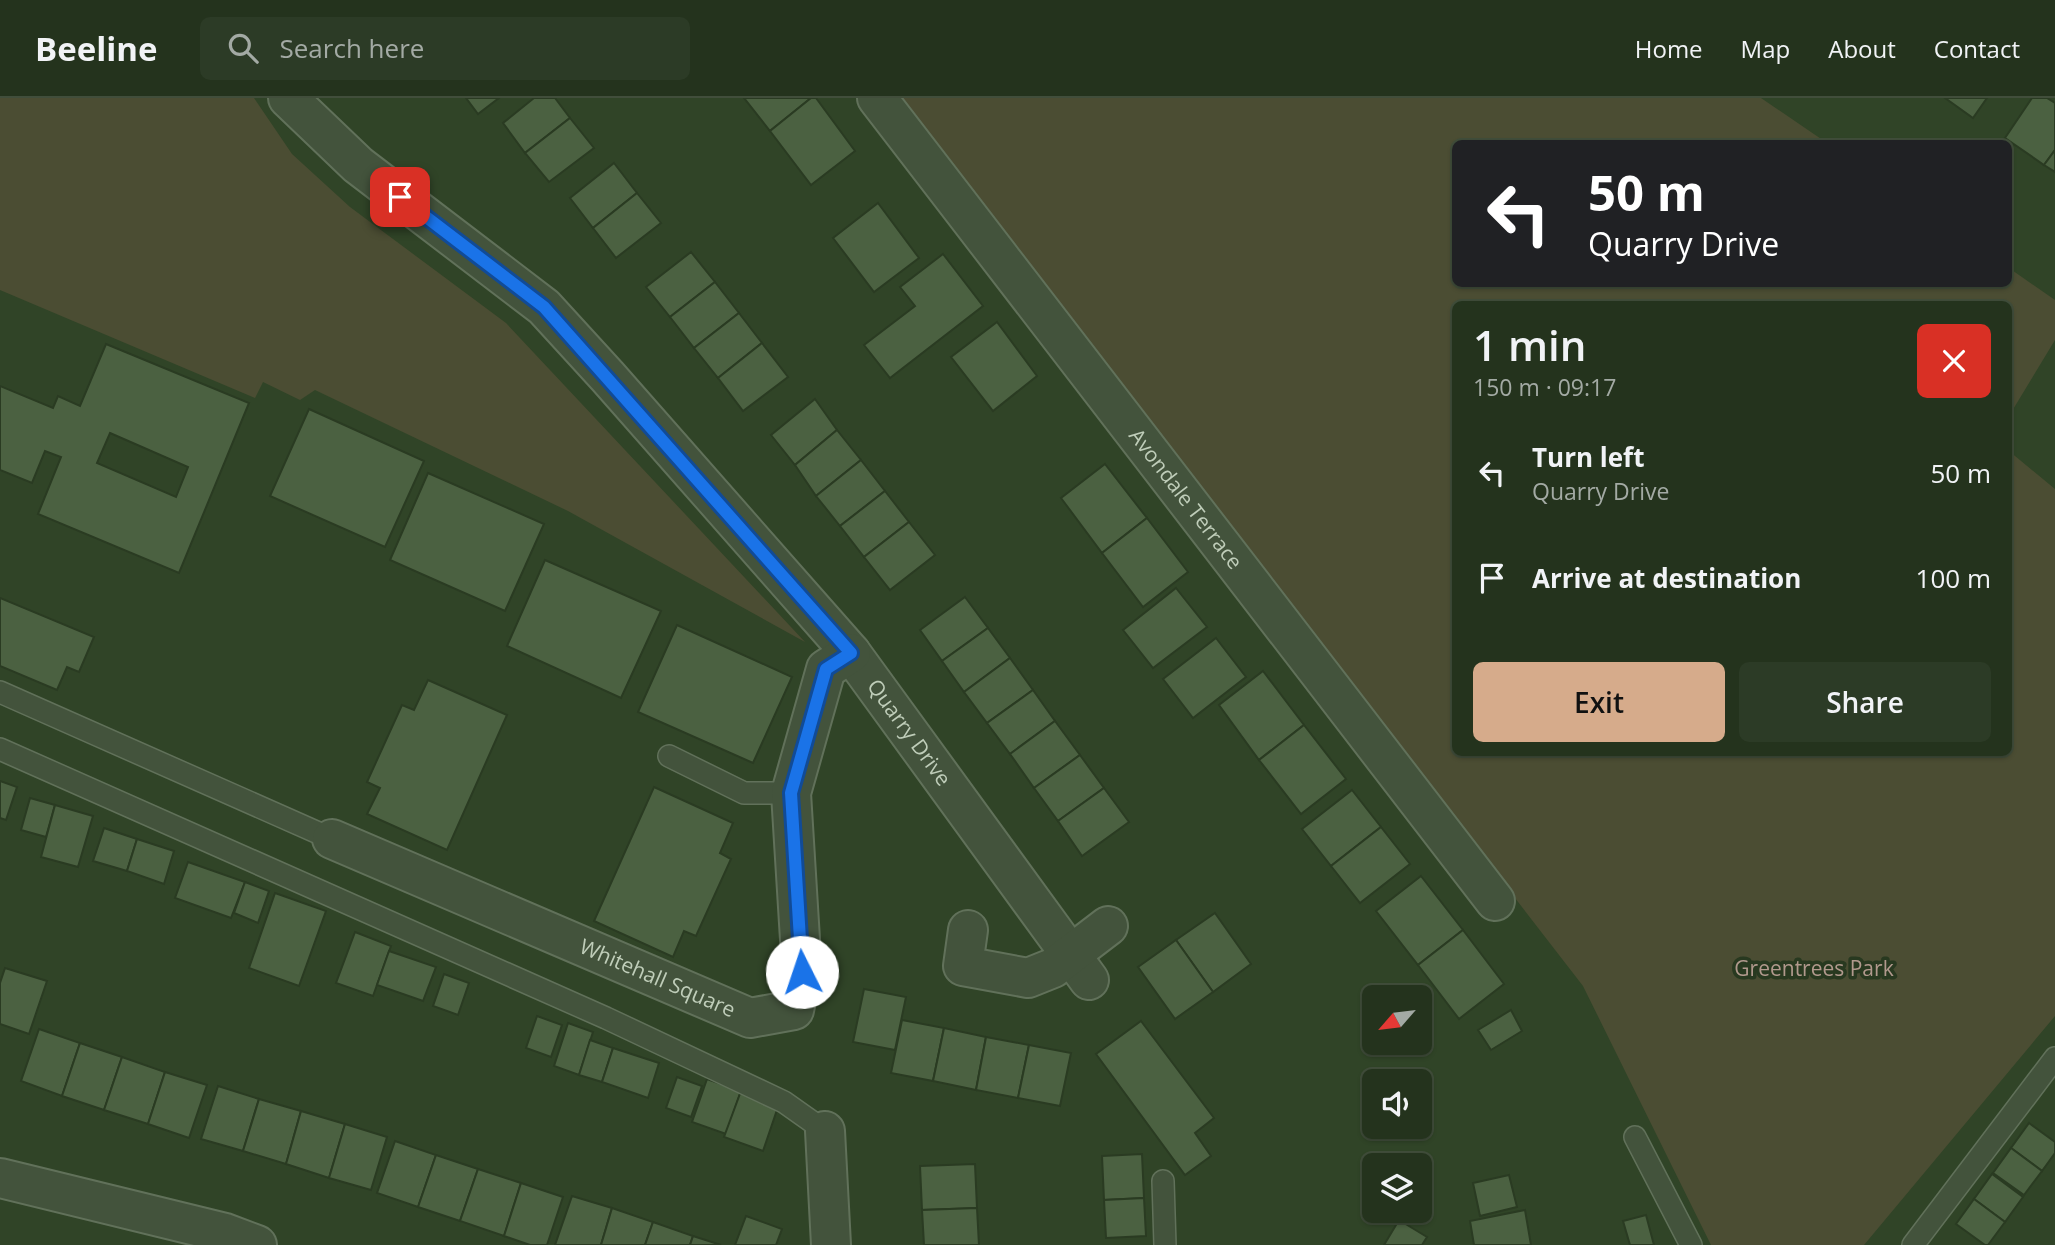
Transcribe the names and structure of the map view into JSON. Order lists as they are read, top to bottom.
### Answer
{
  "streets": {
    "street": ["Avondale Terrace", "Quarry Drive", "Whitehall Square"]
  },
  "crossings": [
    ["Quarry Drive", "Whitehall Square"]
  ],
  "parks": ["Greentrees Park"],
  "north": "bottom left",
  "page": {
    "header": "Beeline",
    "search": "Search here",
    "nav": [
      "Home",
      "Map",
      "About",
      "Contact"
    ],
    "turn": ["50 m", "Quarry Drive"],
    "heading": ["1 min", "150 m · 09:17"],
    "list": [
      {
        "name": "Turn left",
        "note": "Quarry Drive",
        "value": "50 m"
      },
      {
        "name": "Arrive at destination",
        "value": "100 m"
      }
    ],
    "buttons": ["Exit", "Share"]
  }
}
